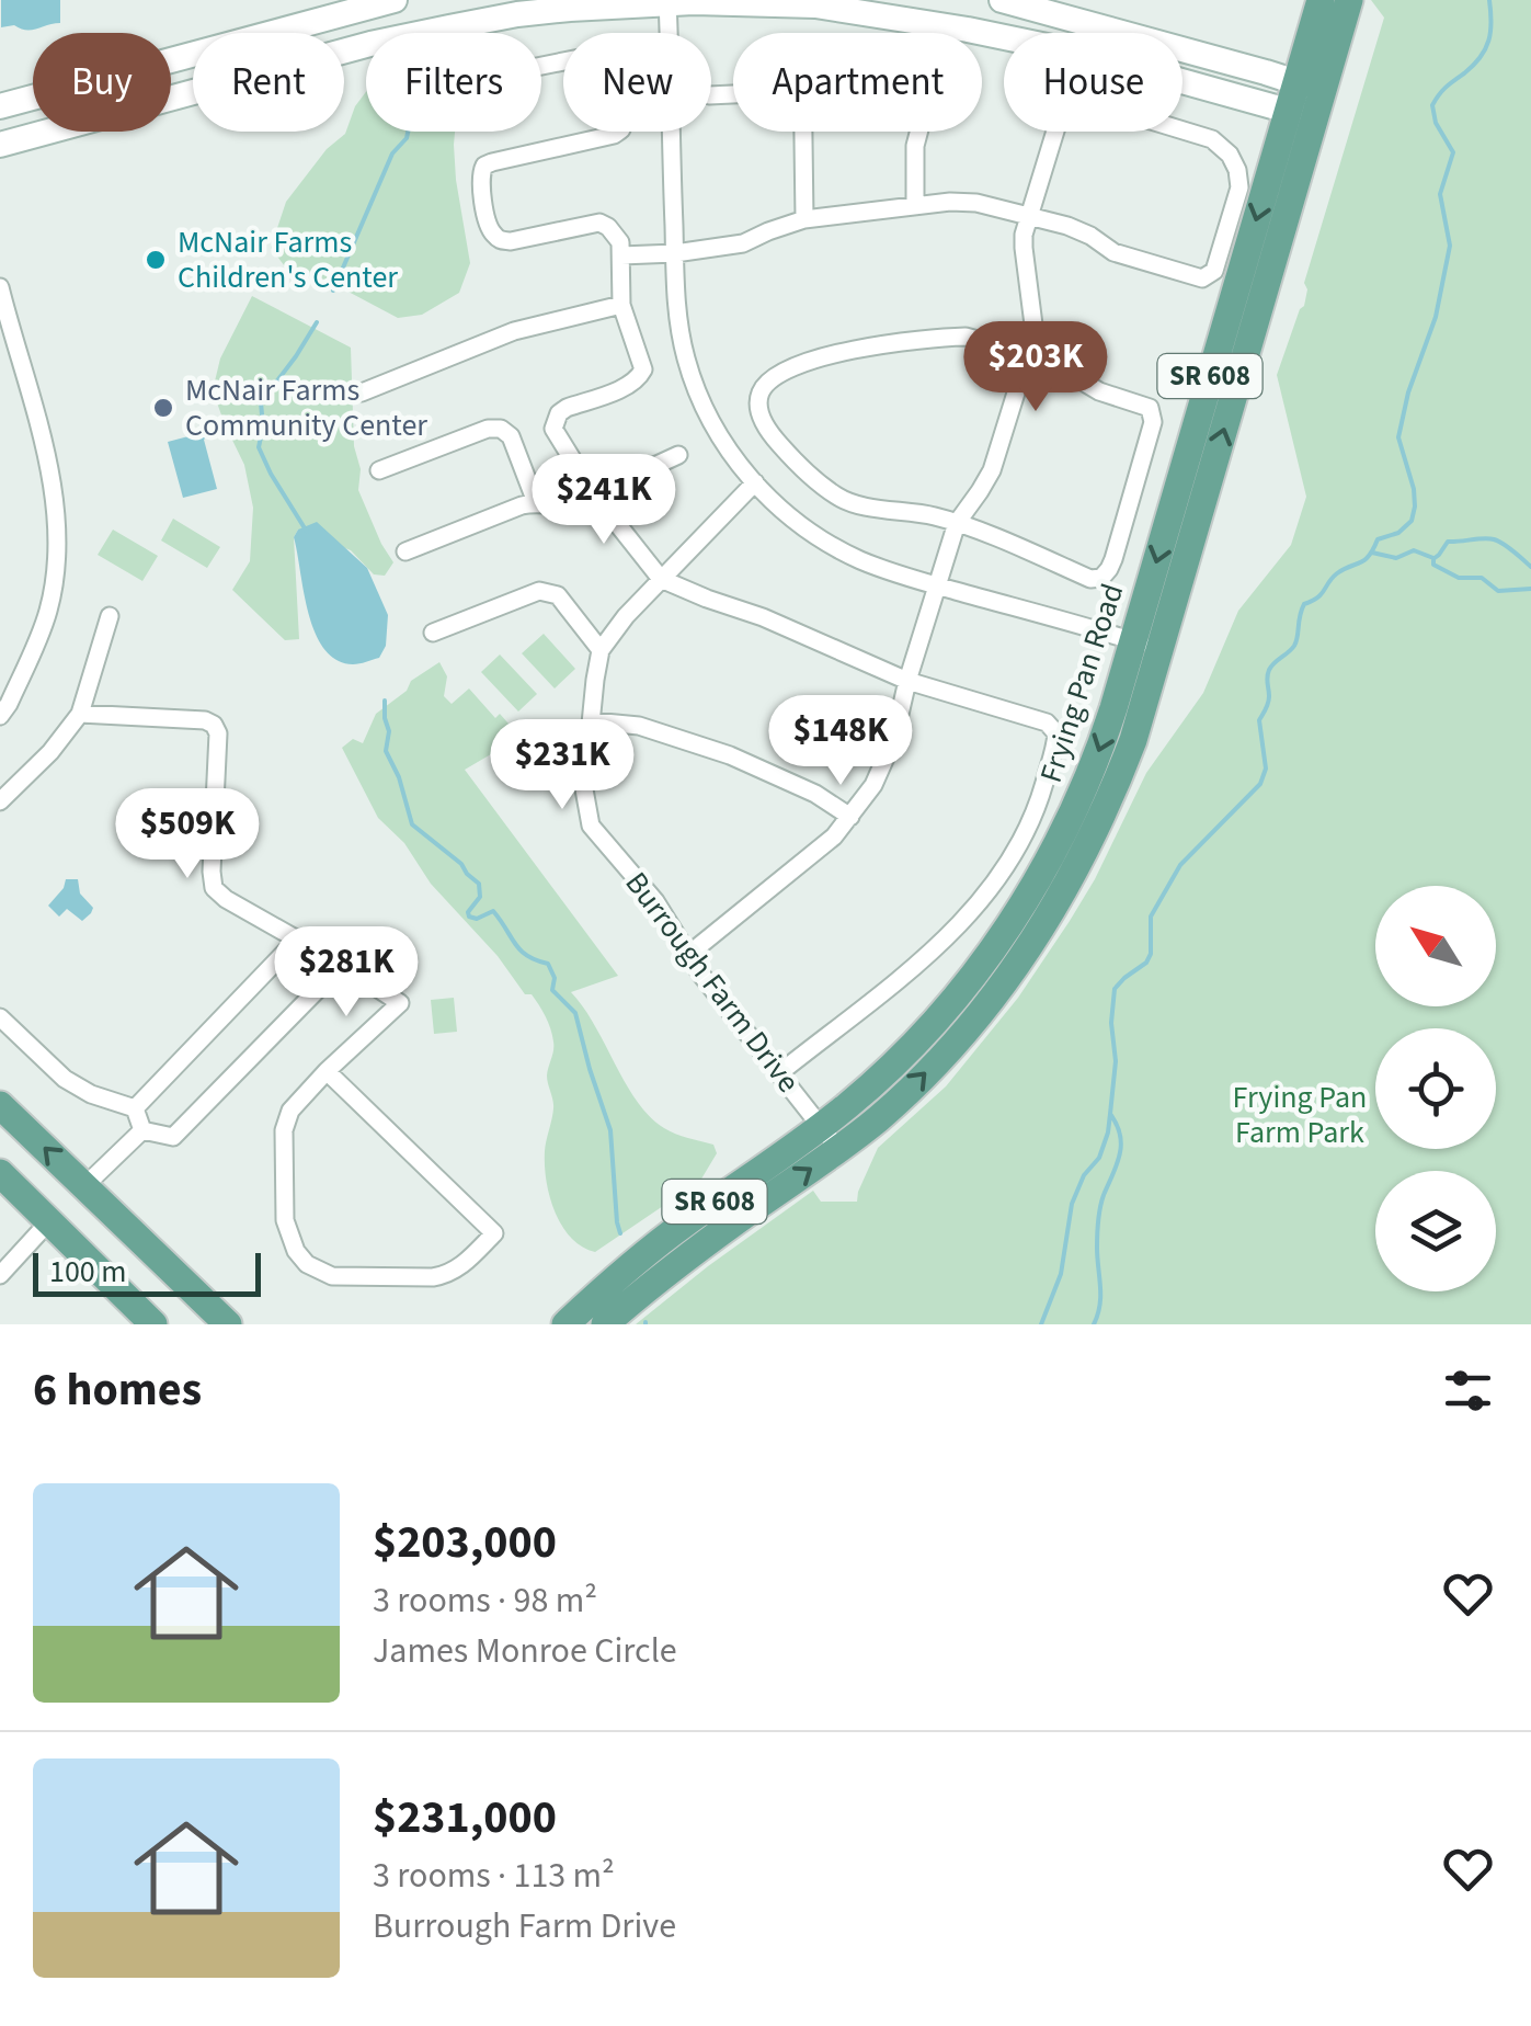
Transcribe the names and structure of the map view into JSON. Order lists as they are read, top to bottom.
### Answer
{
  "streets": {
    "main road": ["SR 608", "Frying Pan Road"],
    "street": ["Burrough Farm Drive"]
  },
  "crossings": [
    ["Frying Pan Road", "Burrough Farm Drive"]
  ],
  "parks": ["Frying Pan Farm Park"],
  "places": ["McNair Farms Children's Center", "McNair Farms Community Center"],
  "scale_bar": "100 m",
  "north": "top left",
  "page": {
    "chip": [
      "Buy",
      "Rent",
      "Filters",
      "New",
      "Apartment",
      "House"
    ],
    "price": [
      "$203K",
      "$241K",
      "$148K",
      "$231K",
      "$509K",
      "$281K"
    ],
    "scale": "100 m",
    "heading": "6 homes",
    "list": [
      {
        "name": "$203,000",
        "note": "3 rooms · 98 m² · James Monroe Circle"
      },
      {
        "name": "$231,000",
        "note": "3 rooms · 113 m² · Burrough Farm Drive"
      }
    ]
  }
}
